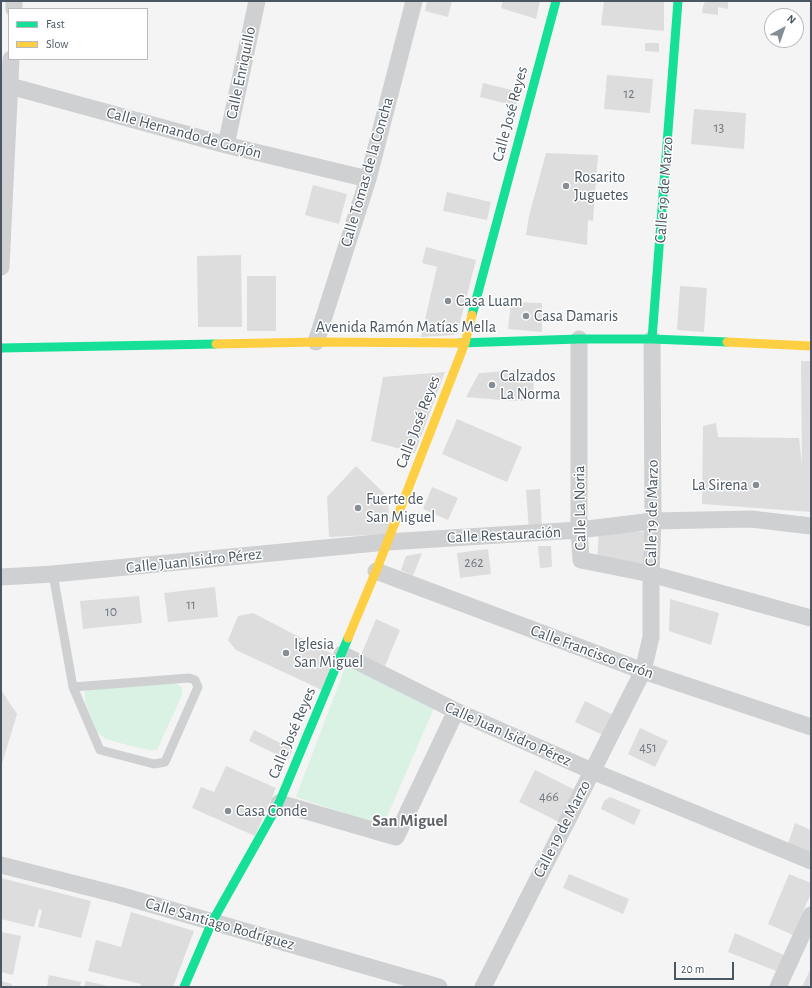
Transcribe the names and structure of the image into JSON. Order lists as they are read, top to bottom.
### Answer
{
  "streets": {
    "main road": ["Calle José Reyes", "Calle 19 de Marzo", "Avenida Ramón Matías Mella"],
    "street": [
      "Calle Enriquillo",
      "Calle Hernando de Gorjón",
      "Calle Tomas de la Concha",
      "Calle La Noria",
      "Calle Restauración",
      "Calle Juan Isidro Pérez",
      "Calle Francisco Cerón",
      "Calle Santiago Rodríguez"
    ]
  },
  "crossings": [
    ["Calle Enriquillo", "Calle Hernando de Gorjón"],
    ["Calle José Reyes", "Avenida Ramón Matías Mella"],
    ["Calle José Reyes", "Calle Restauración"],
    ["Calle José Reyes", "Calle Juan Isidro Pérez"],
    ["Calle José Reyes", "Calle Francisco Cerón"],
    ["Calle José Reyes", "Calle Santiago Rodríguez"],
    ["Calle Hernando de Gorjón", "Calle Tomas de la Concha"],
    ["Calle Tomas de la Concha", "Avenida Ramón Matías Mella"],
    ["Calle 19 de Marzo", "Avenida Ramón Matías Mella"],
    ["Calle 19 de Marzo", "Calle La Noria"],
    ["Calle 19 de Marzo", "Calle Restauración"],
    ["Calle 19 de Marzo", "Calle Juan Isidro Pérez"],
    ["Calle 19 de Marzo", "Calle Francisco Cerón"],
    ["Avenida Ramón Matías Mella", "Calle La Noria"],
    ["Calle La Noria", "Calle Restauración"],
    ["Calle Restauración", "Calle Juan Isidro Pérez"]
  ],
  "districts": ["San Miguel"],
  "places": [
    "Rosarito Juguetes",
    "Casa Luam",
    "Casa Damaris",
    "Calzados La Norma",
    "La Sirena",
    "Fuerte de San Miguel",
    "Iglesia San Miguel",
    "Casa Conde"
  ],
  "house_numbers": [
    "12",
    "13",
    "262",
    "11",
    "10",
    "451",
    "466"
  ],
  "legend": ["Fast", "Slow"],
  "scale_bar": "20 m",
  "north": "top right"
}
